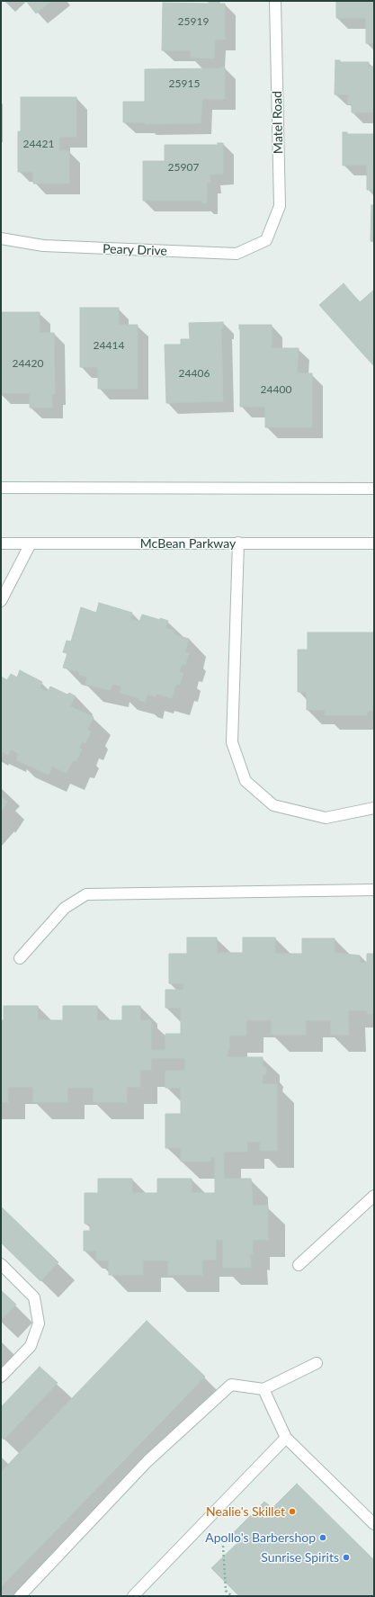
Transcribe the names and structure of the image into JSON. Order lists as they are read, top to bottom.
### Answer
{
  "streets": {
    "main road": ["Matel Road", "Peary Drive", "McBean Parkway"]
  },
  "crossings": [
    ["Matel Road", "Peary Drive"]
  ],
  "places": ["Nealie's Skillet", "Apollo's Barbershop", "Sunrise Spirits"],
  "house_numbers": [
    "25919",
    "25915",
    "24421",
    "25907",
    "24414",
    "24420",
    "24406",
    "24400"
  ]
}
